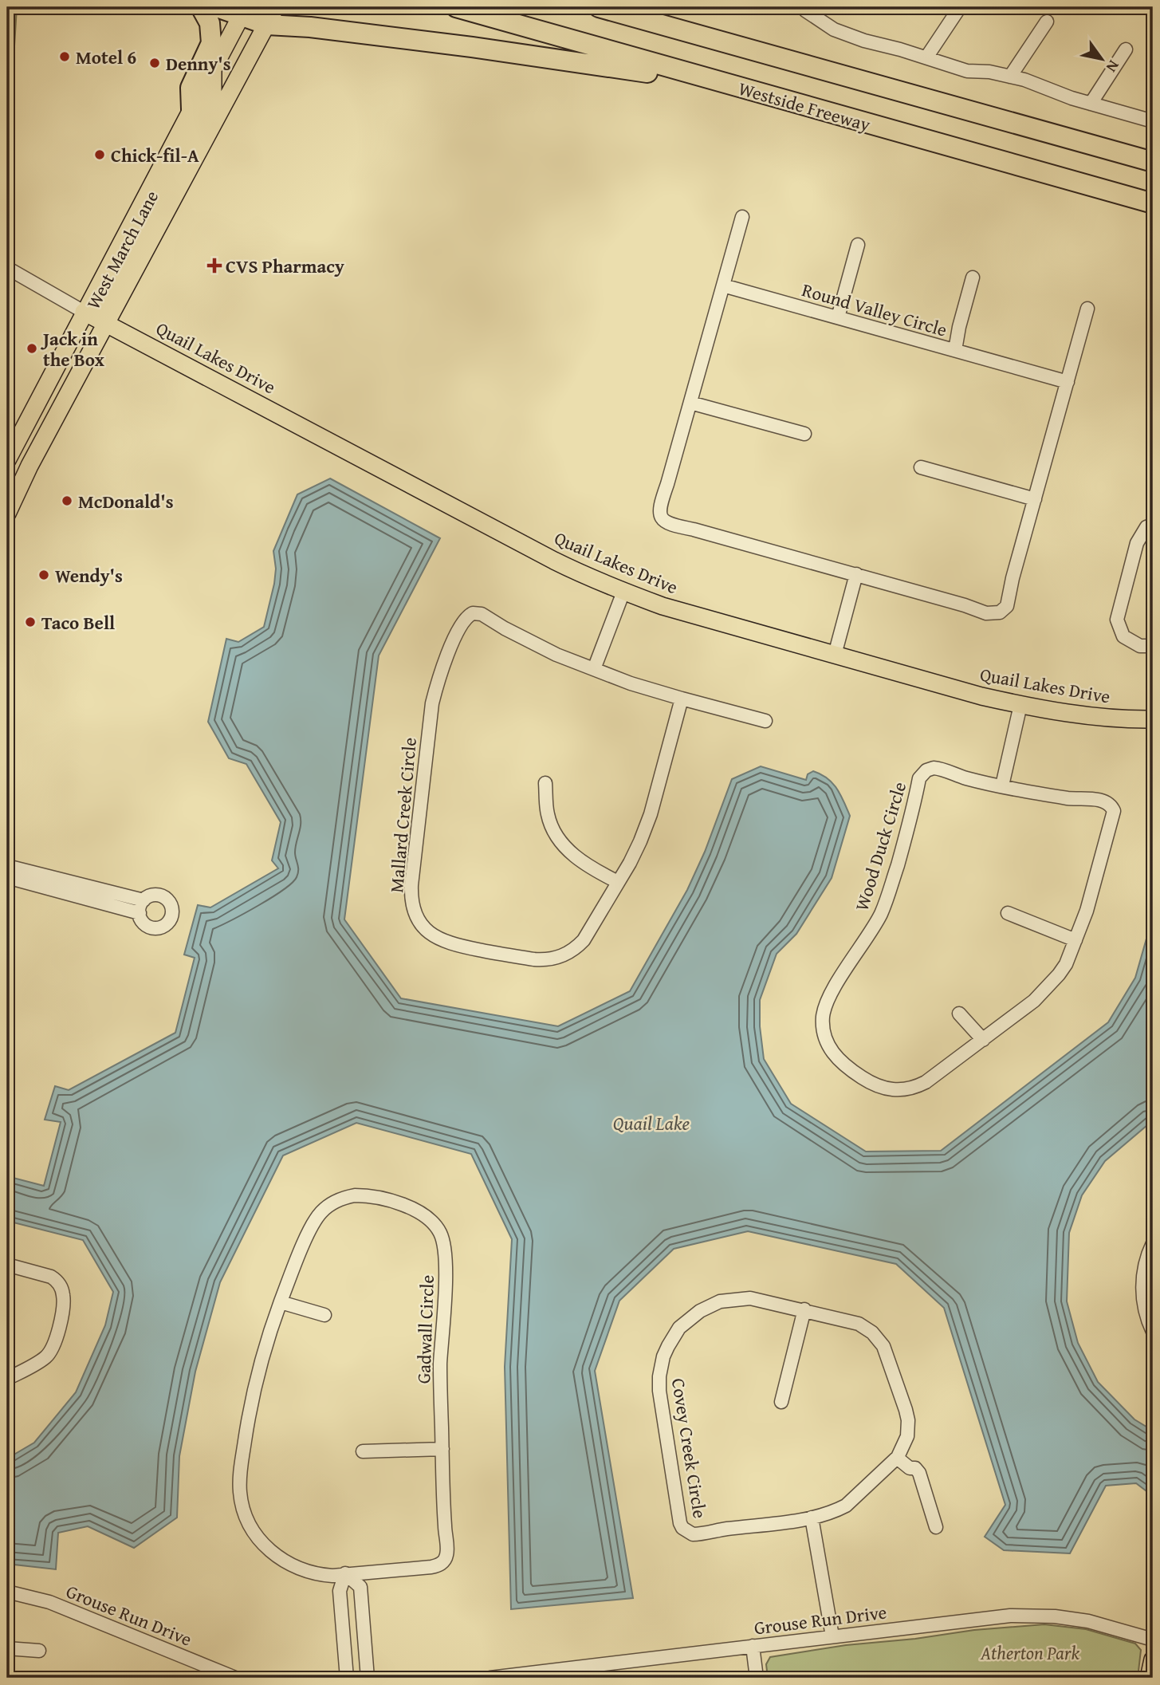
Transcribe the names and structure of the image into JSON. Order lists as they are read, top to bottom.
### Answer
{
  "streets": {
    "highway": ["Westside Freeway"],
    "main road": ["West March Lane", "Quail Lakes Drive"],
    "street": [
      "Round Valley Circle",
      "Mallard Creek Circle",
      "Wood Duck Circle",
      "Gadwall Circle",
      "Covey Creek Circle",
      "Grouse Run Drive"
    ]
  },
  "crossings": [
    ["West March Lane", "Quail Lakes Drive"]
  ],
  "water": ["Quail Lake"],
  "parks": ["Atherton Park"],
  "places": {
    "other": [
      "Motel 6",
      "Denny's",
      "Chick-fil-A",
      "Jack in the Box",
      "McDonald's",
      "Wendy's",
      "Taco Bell"
    ],
    "health": ["CVS Pharmacy"]
  },
  "north": "bottom right"
}
